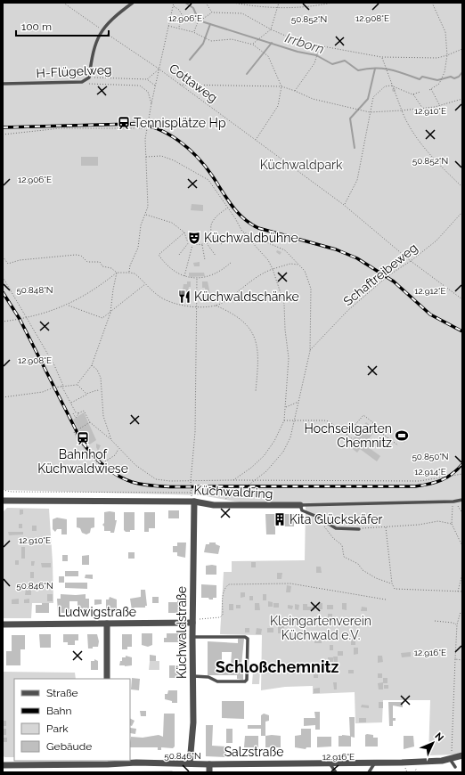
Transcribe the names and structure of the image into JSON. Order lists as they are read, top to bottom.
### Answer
{
  "streets": {
    "street": [
      "Küchwaldring",
      "Ludwigstraße",
      "Küchwaldstraße",
      "Salzstraße"
    ],
    "lane": ["H-Flügelweg"],
    "path": ["Cottaweg", "Schaftreibeweg"]
  },
  "crossings": [
    ["Cottaweg", "Schaftreibeweg"],
    ["Küchwaldring", "Küchwaldstraße"],
    ["Ludwigstraße", "Küchwaldstraße"],
    ["Küchwaldstraße", "Salzstraße"]
  ],
  "districts": ["Schloßchemnitz"],
  "water": ["Irrborn"],
  "parks": ["Küchwaldpark", "Kleingartenverein Küchwald e.V."],
  "places": {
    "station": ["Tennisplätze Hp", "Bahnhof Küchwaldwiese"],
    "theatre": ["Küchwaldbühne"],
    "restaurant": ["Küchwaldschänke"],
    "sports": ["Hochseilgarten Chemnitz"],
    "building": ["Kita Glückskäfer"]
  },
  "legend": [
    "Straße",
    "Bahn",
    "Park",
    "Gebäude"
  ],
  "scale_bar": "100 m",
  "north": "top right",
  "coordinates": [
    "12.906°E",
    "12.908°E",
    "50.852°N",
    "12.910°E",
    "50.848°N",
    "12.912°E",
    "50.850°N",
    "12.914°E",
    "50.846°N",
    "12.916°E"
  ]
}
